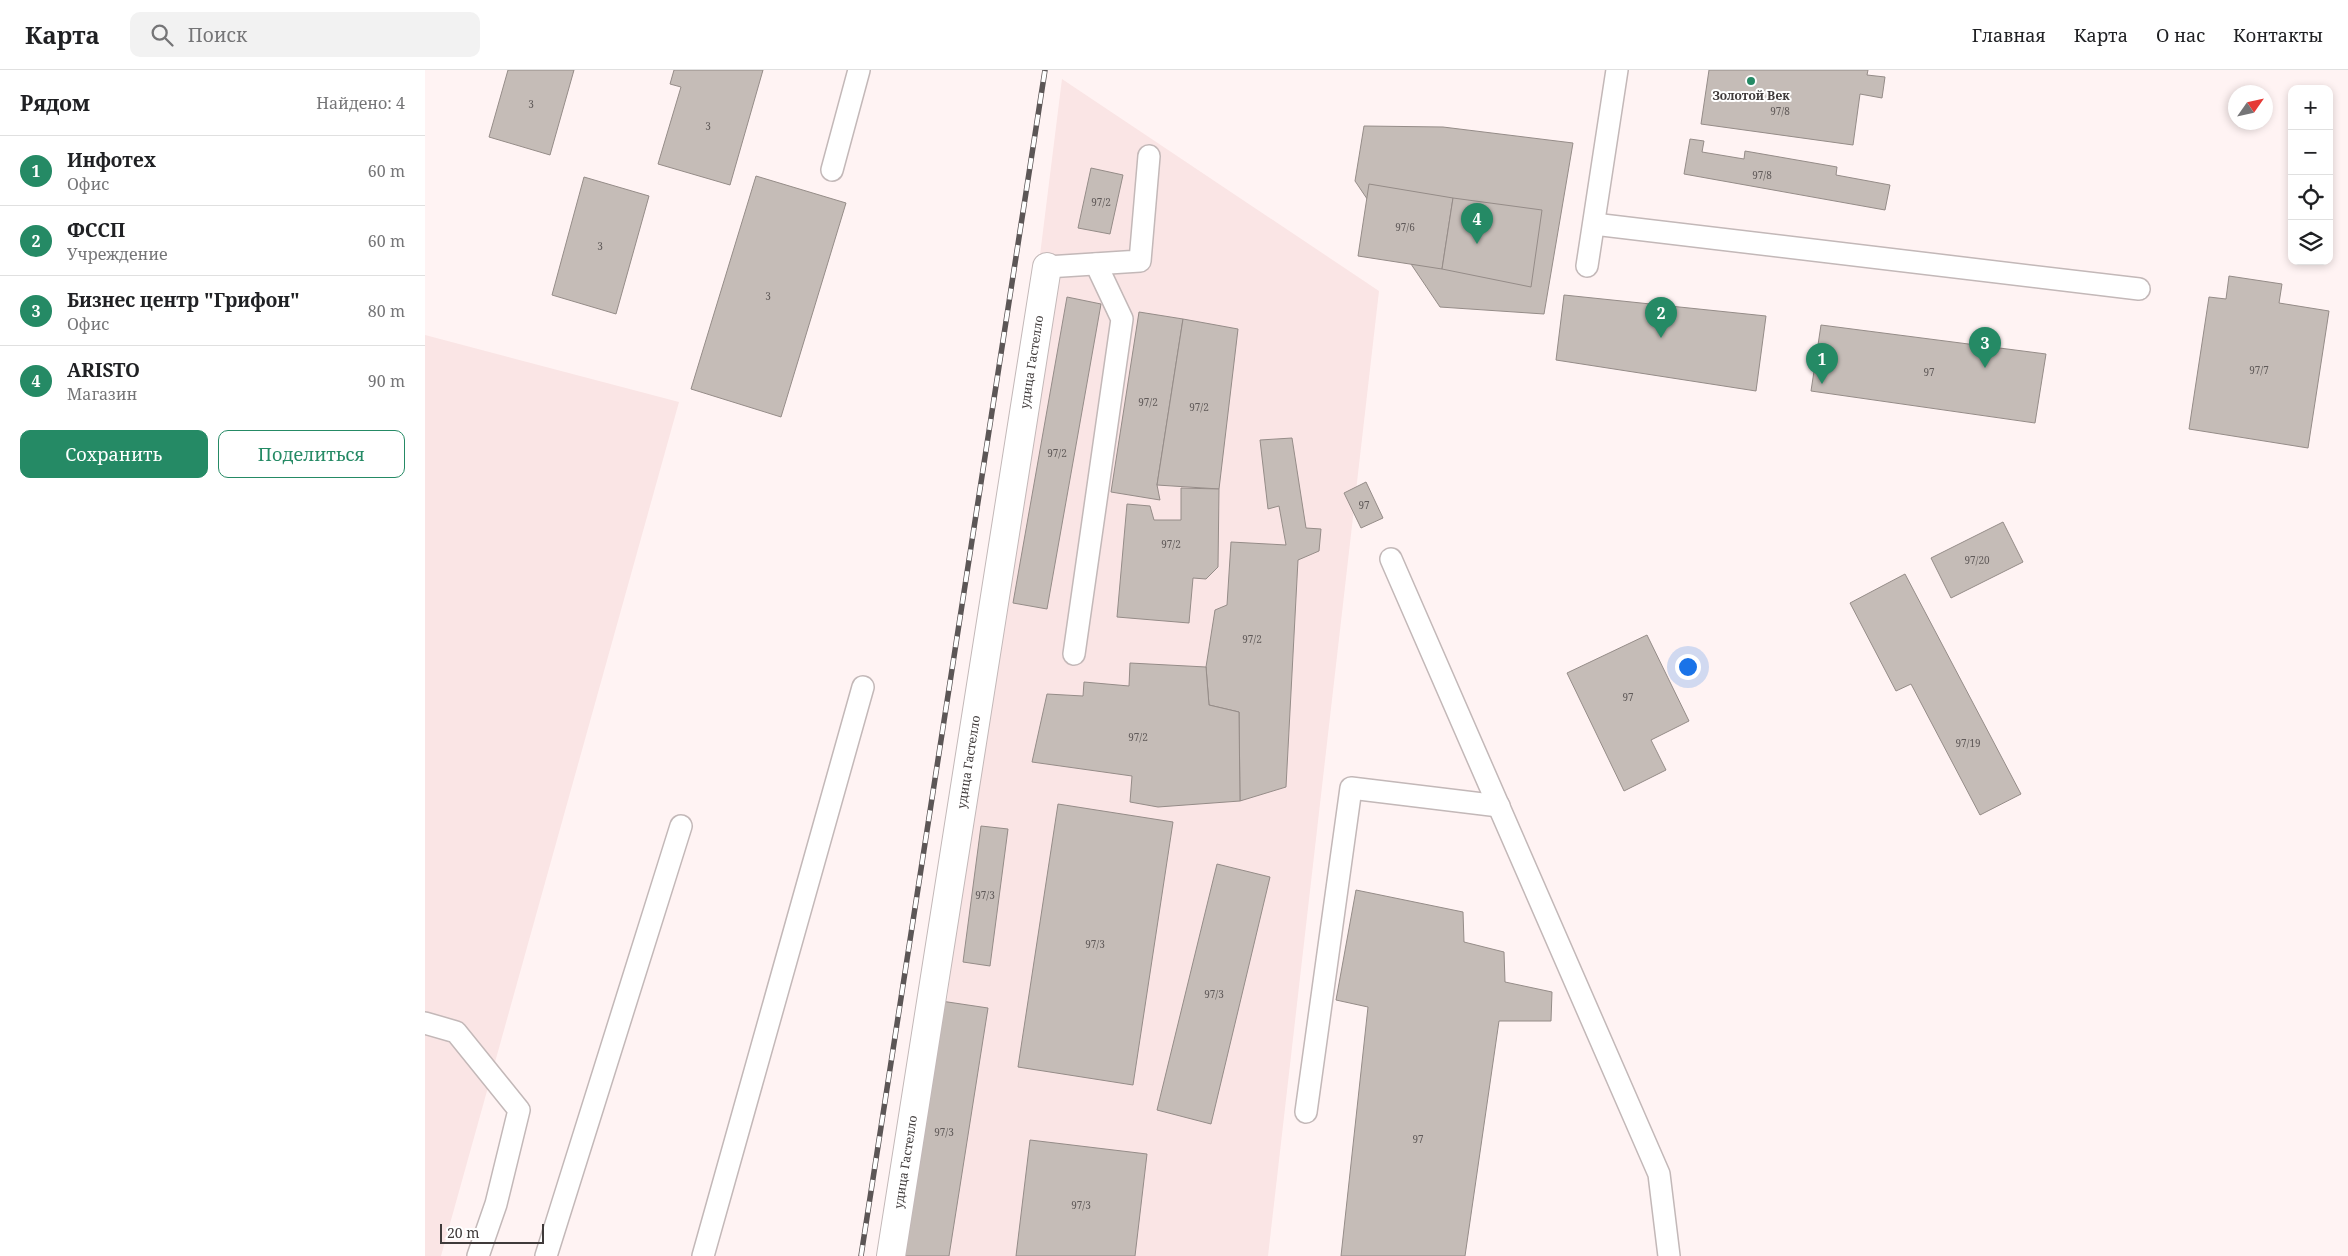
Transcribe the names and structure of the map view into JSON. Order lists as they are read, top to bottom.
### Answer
{
  "streets": {
    "street": ["удица Гастелло"]
  },
  "places": ["Золотой Век"],
  "house_numbers": [
    "3",
    "97/8",
    "3",
    "97/8",
    "97/2",
    "97/6",
    "3",
    "3",
    "97/7",
    "97",
    "97/2",
    "97/2",
    "97/2",
    "97",
    "97/2",
    "97/20",
    "97/2",
    "97",
    "97/2",
    "97/19",
    "97/3",
    "97/3",
    "97/3",
    "97/3",
    "97",
    "97/3"
  ],
  "scale_bar": "20 m",
  "north": "top right",
  "page": {
    "header": "Карта",
    "search": "Поиск",
    "nav": [
      "Главная",
      "Карта",
      "О нас",
      "Контакты"
    ],
    "heading": ["Рядом", "Найдено: 4"],
    "map_buttons": ["+", "−"],
    "list": [
      {
        "mark": "1",
        "name": "Инфотех",
        "note": "Офис",
        "value": "60 m"
      },
      {
        "mark": "2",
        "name": "ФССП",
        "note": "Учреждение",
        "value": "60 m"
      },
      {
        "mark": "3",
        "name": "Бизнес центр \"Грифон\"",
        "note": "Офис",
        "value": "80 m"
      },
      {
        "mark": "4",
        "name": "ARISTO",
        "note": "Магазин",
        "value": "90 m"
      }
    ],
    "pins": [
      "4",
      "2",
      "3",
      "1"
    ],
    "buttons": ["Сохранить", "Поделиться"],
    "scale": "20 m"
  }
}
